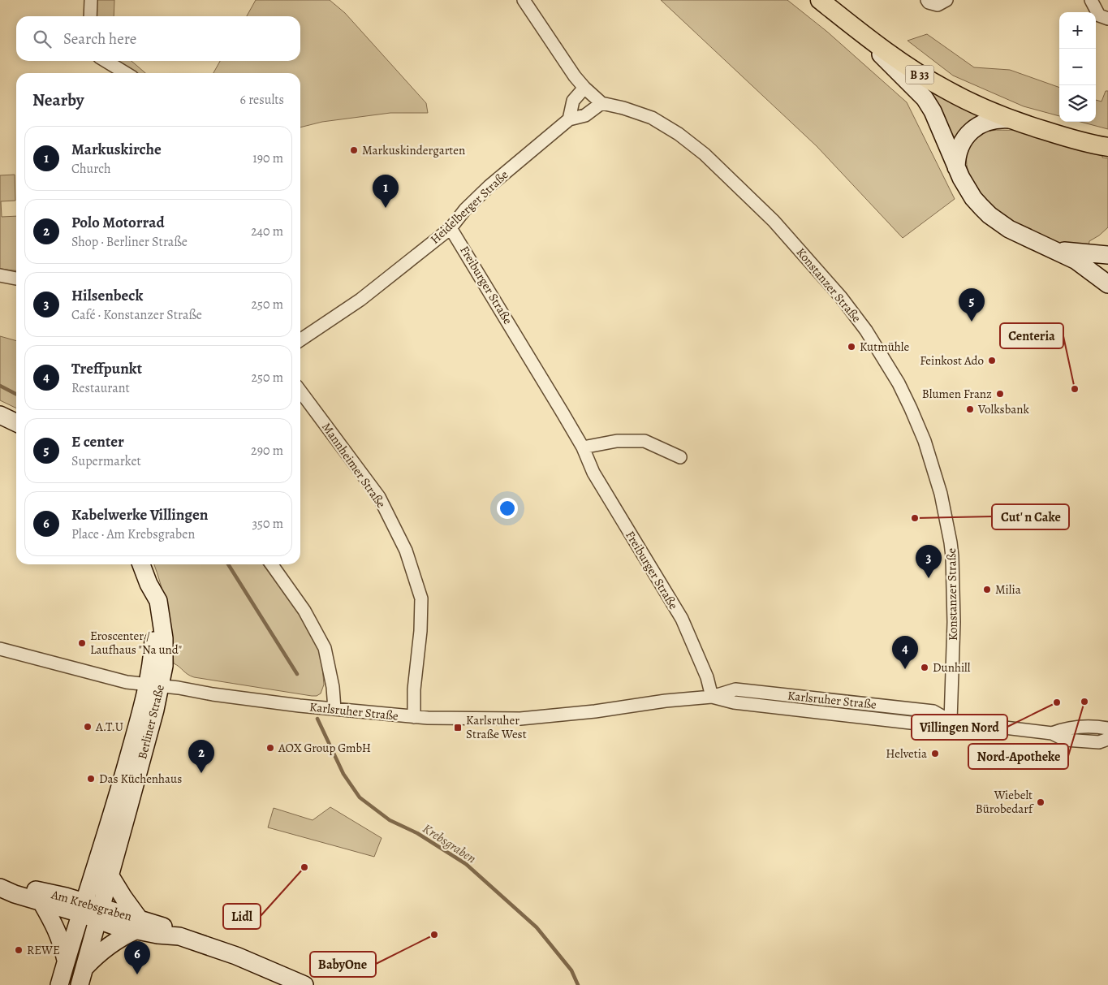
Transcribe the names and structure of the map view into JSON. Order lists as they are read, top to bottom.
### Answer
{
  "streets": {
    "main road": ["B 33"],
    "street": [
      "Heidelberger Straße",
      "Freiburger Straße",
      "Konstanzer Straße",
      "Mannheimer Straße",
      "Karlsruher Straße",
      "Berliner Straße",
      "Am Krebsgraben"
    ]
  },
  "crossings": [
    ["Heidelberger Straße", "Freiburger Straße"],
    ["Heidelberger Straße", "Konstanzer Straße"],
    ["Freiburger Straße", "Karlsruher Straße"],
    ["Konstanzer Straße", "Karlsruher Straße"],
    ["Mannheimer Straße", "Karlsruher Straße"],
    ["Karlsruher Straße", "Berliner Straße"],
    ["Berliner Straße", "Am Krebsgraben"]
  ],
  "water": ["Krebsgraben"],
  "places": {
    "other": [
      "Markuskindergarten",
      "Kutmühle",
      "Feinkost Ado",
      "Centeria",
      "Blumen Franz",
      "Volksbank",
      "Cut' n Cake",
      "Milia",
      "Eroscenter / Laufhaus \"Na und\"",
      "Dunhill",
      "Nord-Apotheke",
      "Villingen Nord",
      "A.T.U",
      "AOX Group GmbH",
      "Helvetia",
      "Das Küchenhaus",
      "Wiebelt Bürobedarf",
      "Lidl",
      "BabyOne",
      "REWE"
    ],
    "transit": ["Karlsruher Straße West"]
  },
  "page": {
    "map_buttons": ["+", "−"],
    "search": "Search here",
    "heading": ["Nearby", "6 results"],
    "list": [
      {
        "mark": "1",
        "name": "Markuskirche",
        "note": "Church",
        "value": "190 m"
      },
      {
        "mark": "2",
        "name": "Polo Motorrad",
        "note": "Shop · Berliner Straße",
        "value": "240 m"
      },
      {
        "mark": "3",
        "name": "Hilsenbeck",
        "note": "Café · Konstanzer Straße",
        "value": "250 m"
      },
      {
        "mark": "4",
        "name": "Treffpunkt",
        "note": "Restaurant",
        "value": "250 m"
      },
      {
        "mark": "5",
        "name": "E center",
        "note": "Supermarket",
        "value": "290 m"
      },
      {
        "mark": "6",
        "name": "Kabelwerke Villingen",
        "note": "Place · Am Krebsgraben",
        "value": "350 m"
      }
    ],
    "pins": [
      "1",
      "5",
      "3",
      "4",
      "2",
      "6"
    ]
  }
}
